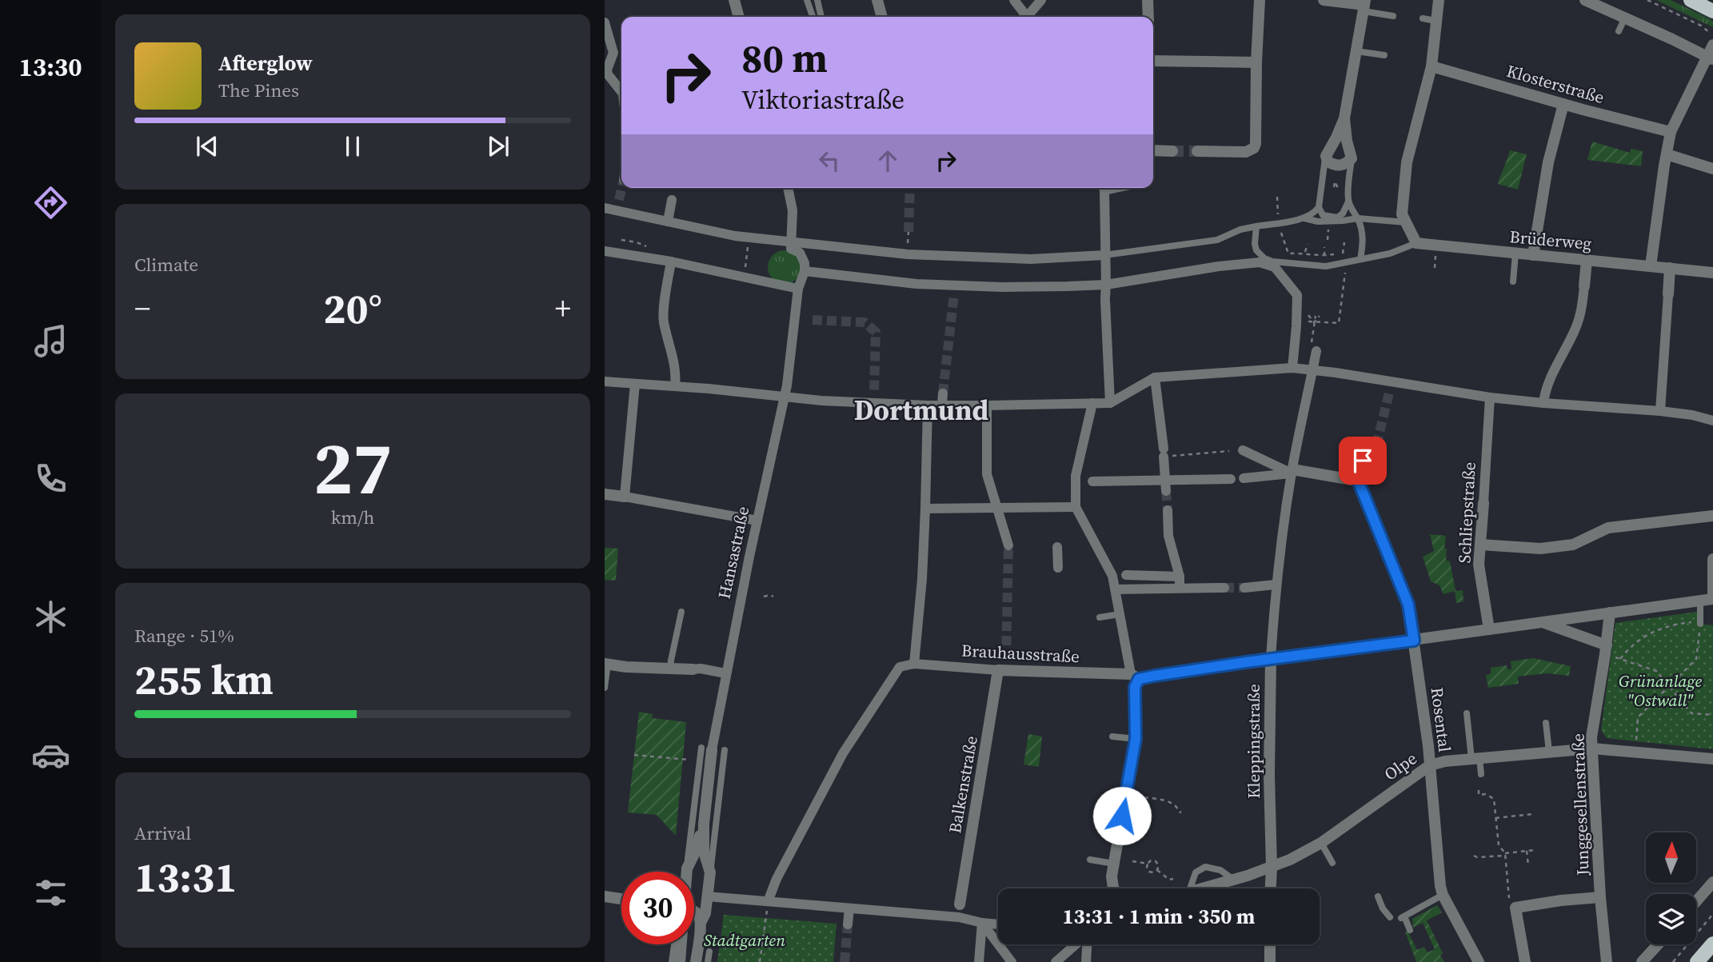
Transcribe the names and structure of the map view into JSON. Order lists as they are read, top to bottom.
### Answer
{
  "streets": {
    "street": [
      "Klosterstraße",
      "Brüderweg",
      "Schliepstraße",
      "Hansastraße",
      "Brauhausstraße",
      "Rosental",
      "Kleppingstraße",
      "Olpe",
      "Balkenstraße",
      "Junggesellenstraße"
    ]
  },
  "crossings": [
    ["Schliepstraße", "Brauhausstraße"],
    ["Brauhausstraße", "Rosental"],
    ["Brauhausstraße", "Kleppingstraße"],
    ["Brauhausstraße", "Balkenstraße"],
    ["Brauhausstraße", "Junggesellenstraße"],
    ["Rosental", "Olpe"],
    ["Kleppingstraße", "Olpe"],
    ["Olpe", "Junggesellenstraße"]
  ],
  "districts": ["Dortmund"],
  "parks": ["Grünanlage \"Ostwall\"", "Stadtgarten"],
  "north": "top",
  "page": {
    "tabs": "13:30",
    "turn": ["80 m", "Viktoriastraße"],
    "song": ["Afterglow", "The Pines"],
    "tile": [
      "Climate",
      ["27", "km/h"],
      ["Range · 51%", "255 km"],
      ["Arrival", "13:31"]
    ],
    "heat": ["−", "20°", "+"],
    "limit": "30",
    "trip": "13:31 · 1 min · 350 m"
  }
}
